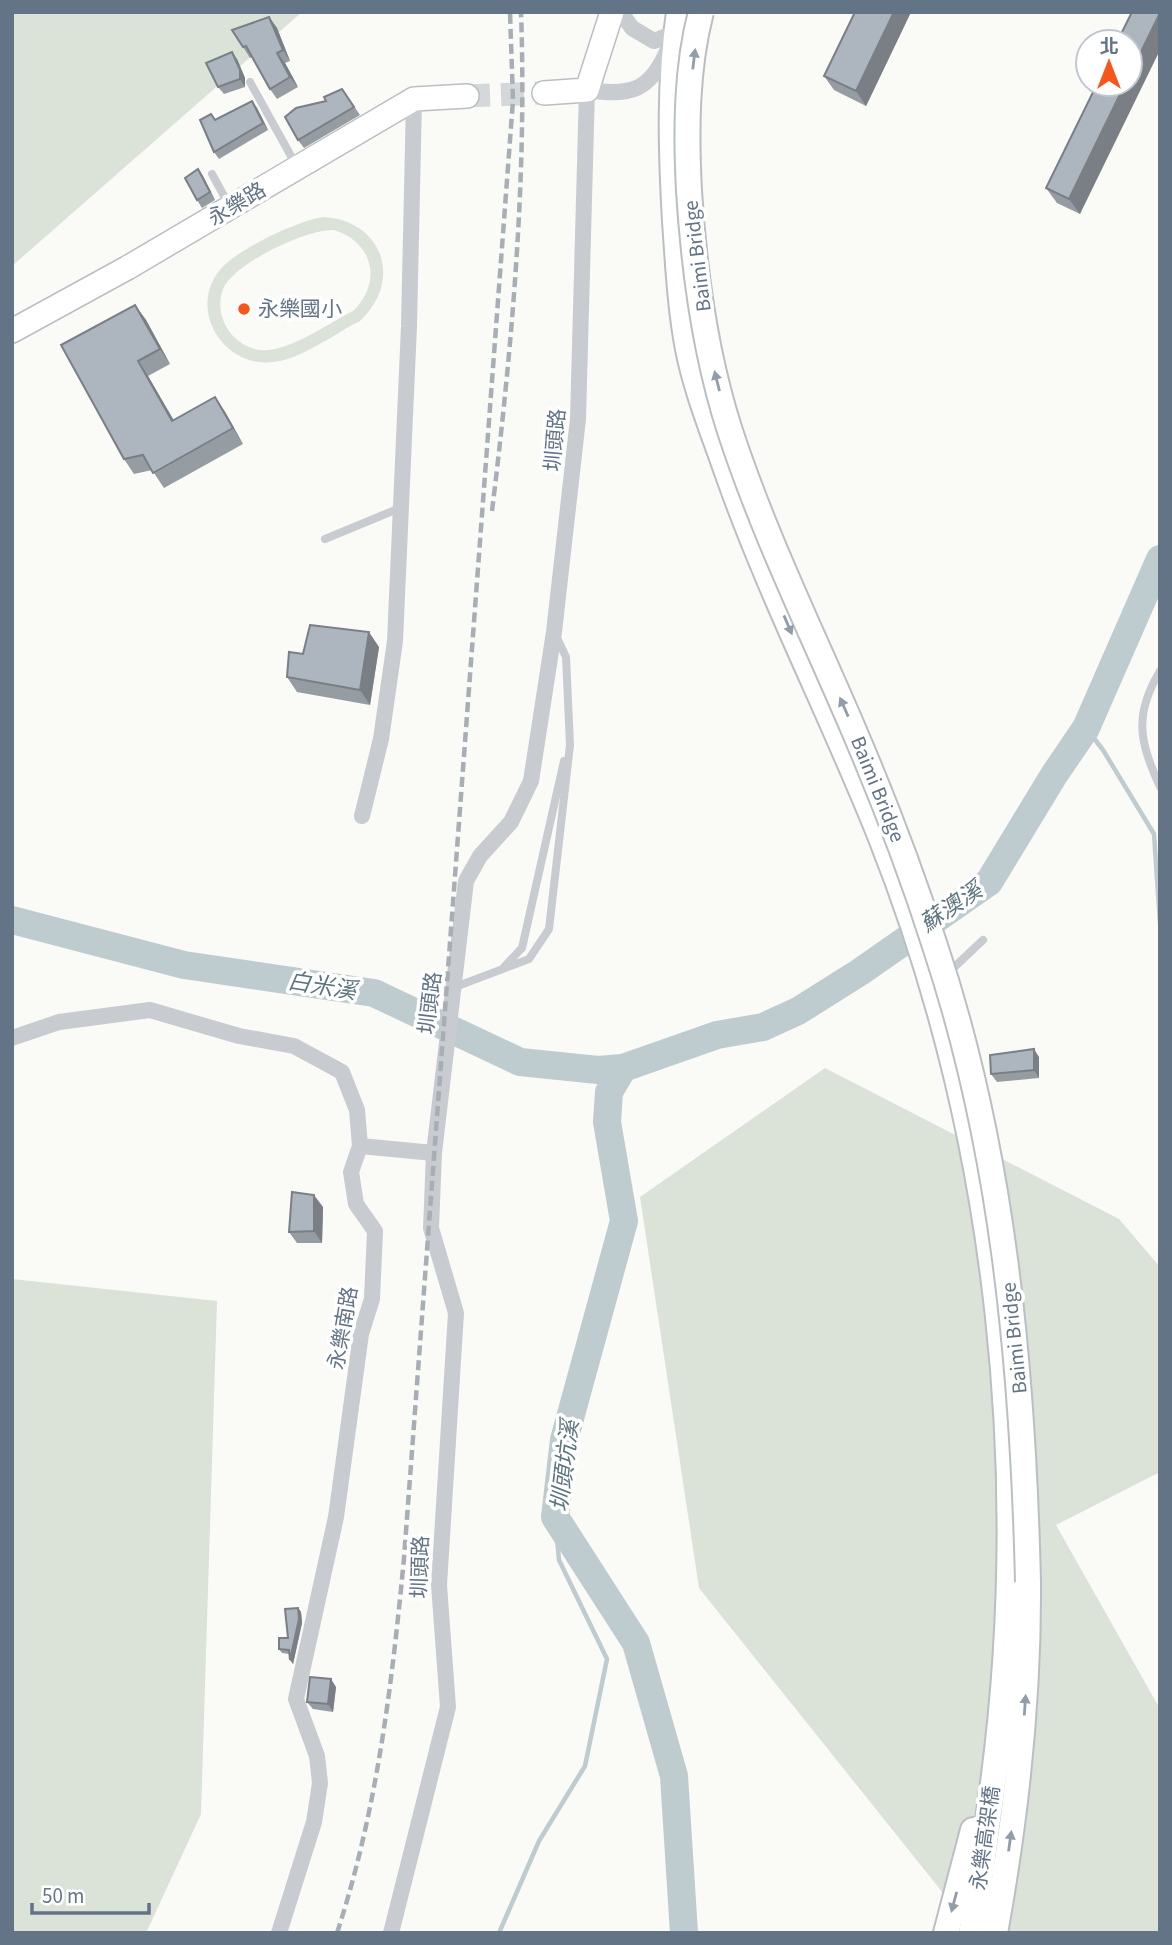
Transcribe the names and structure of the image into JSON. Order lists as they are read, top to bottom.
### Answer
{
  "streets": {
    "main road": ["Baimi Bridge", "永樂高架橋"],
    "street": ["永樂路", "圳頭路", "永樂南路"]
  },
  "water": ["蘇澳溪", "白米溪", "圳頭坑溪"],
  "places": ["永樂國小"],
  "scale_bar": "50 m",
  "north": "top"
}
